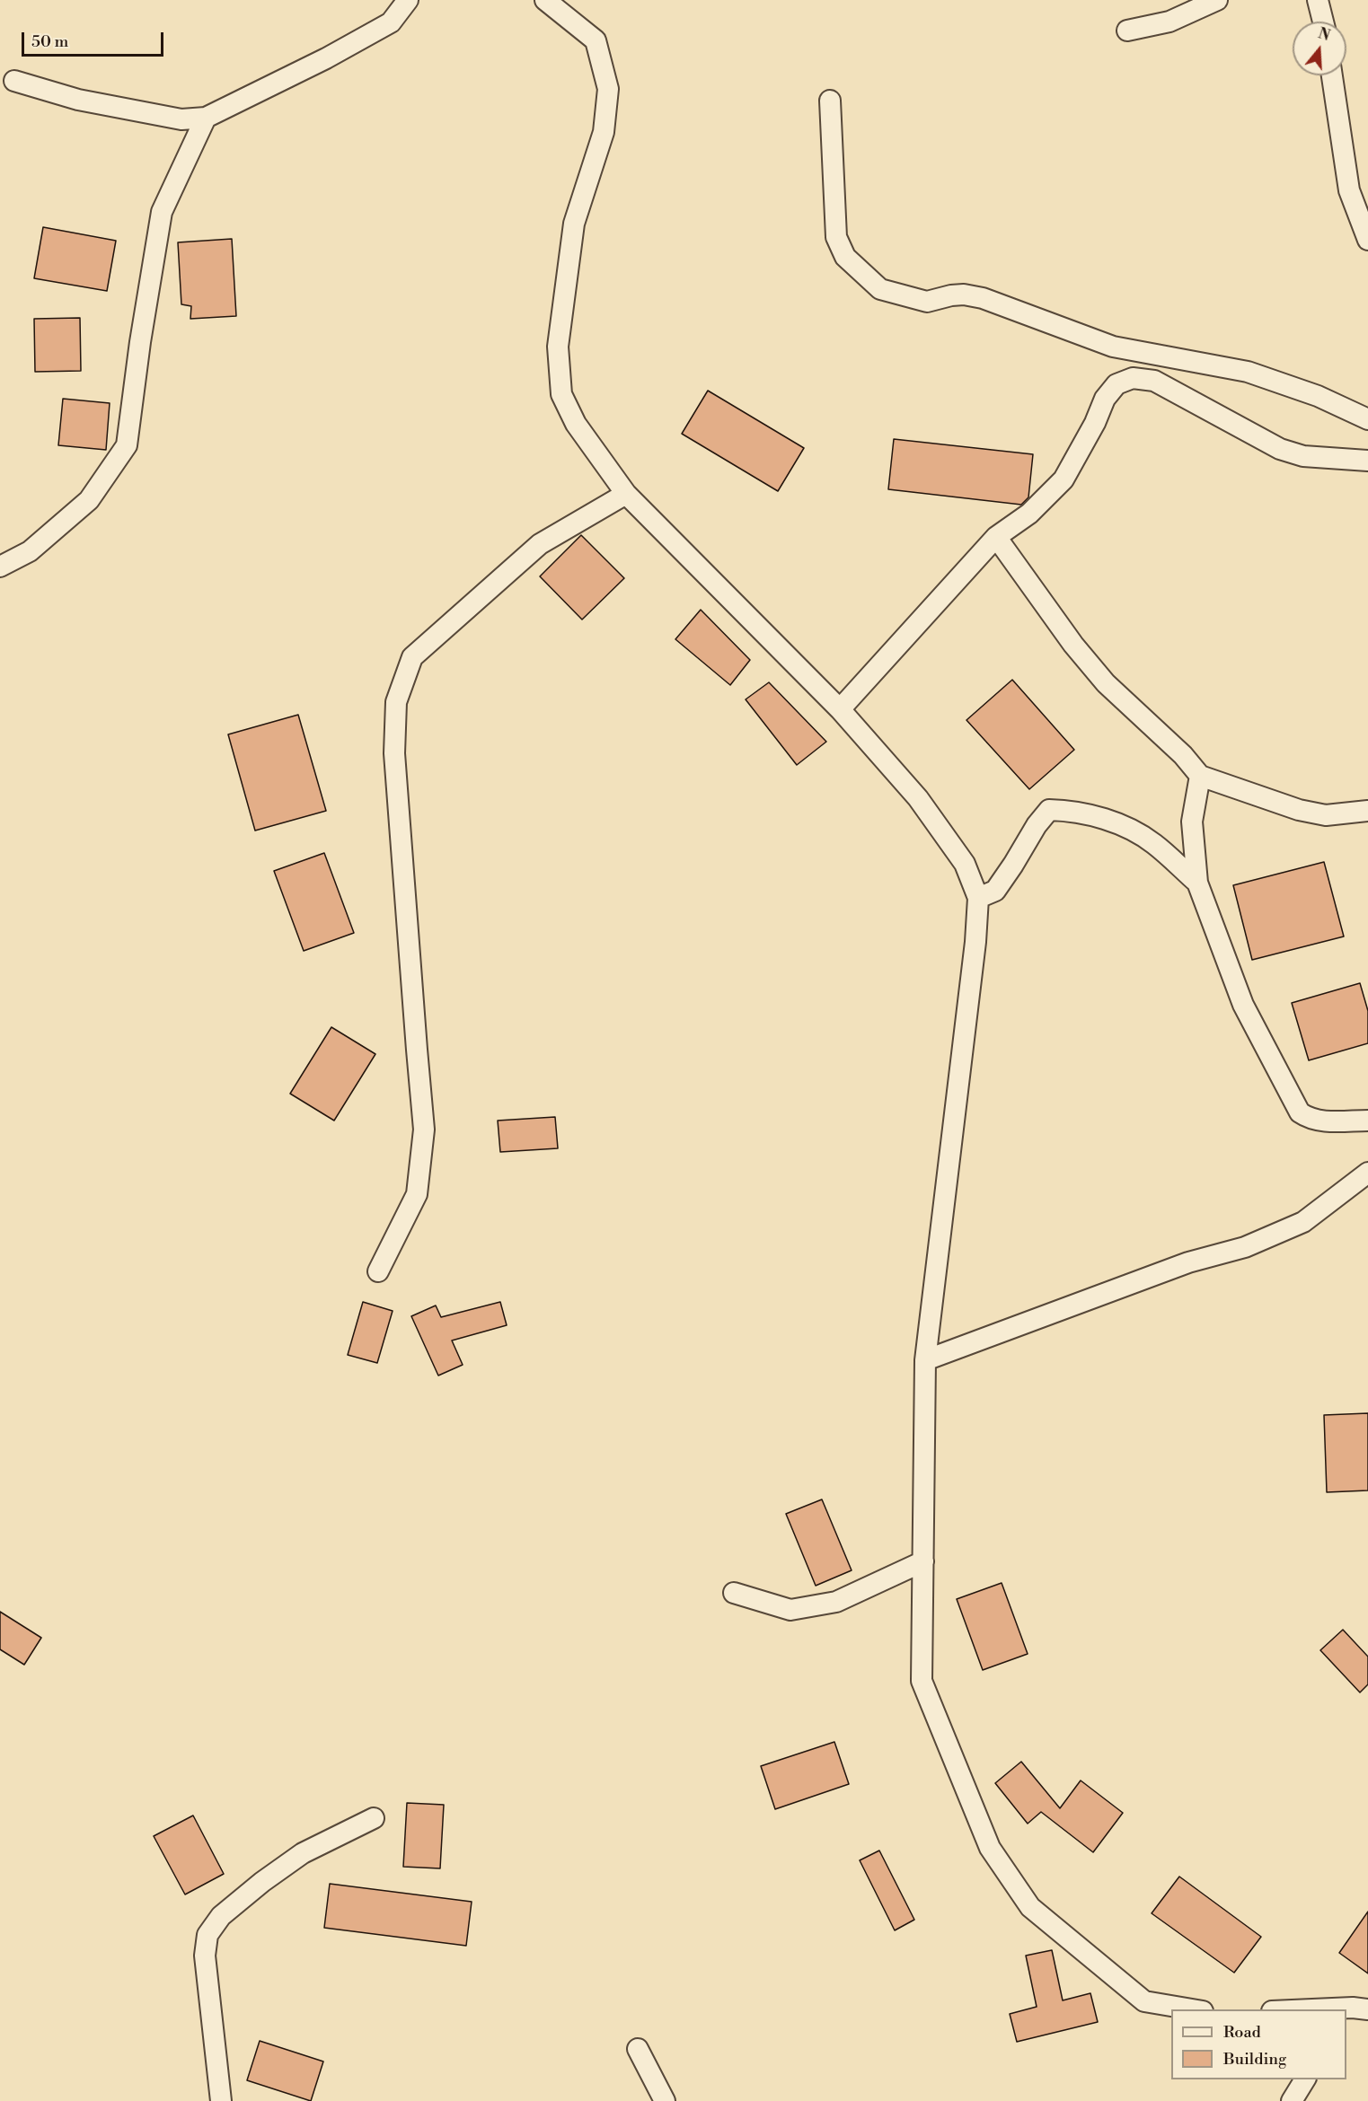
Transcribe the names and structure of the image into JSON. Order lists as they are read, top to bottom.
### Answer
{
  "legend": ["Road", "Building"],
  "scale_bar": "50 m",
  "north": "top"
}
